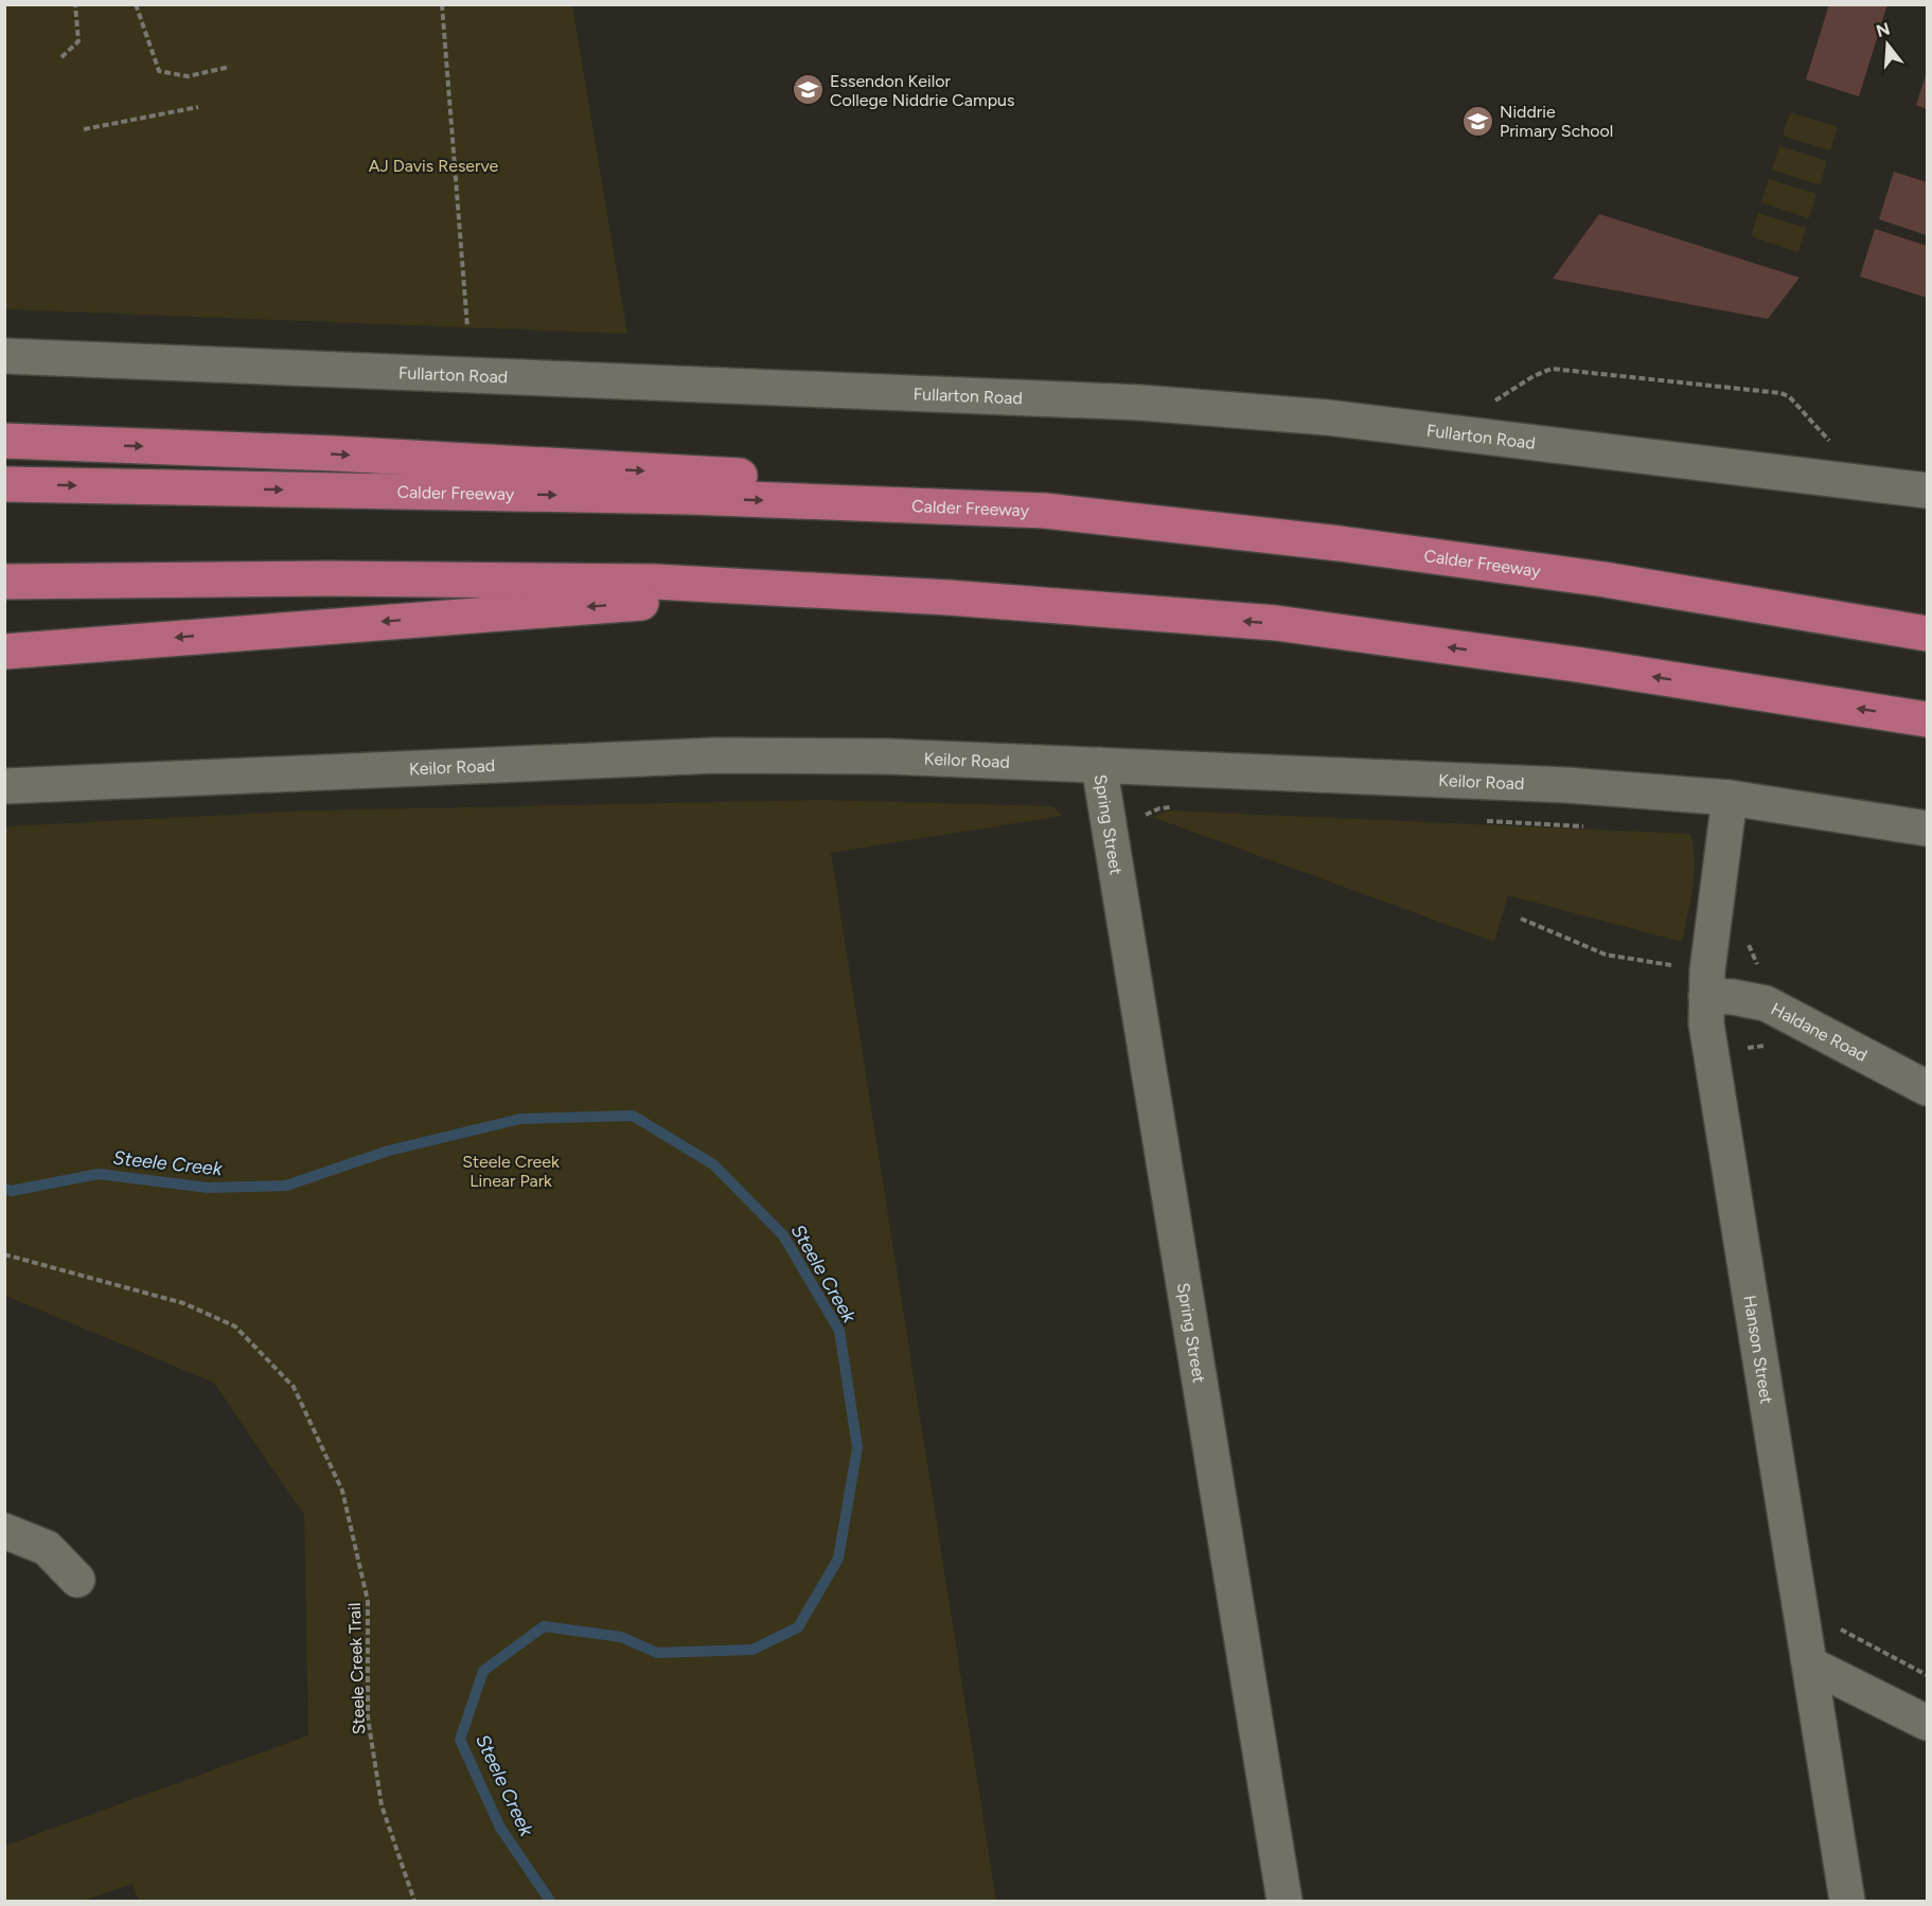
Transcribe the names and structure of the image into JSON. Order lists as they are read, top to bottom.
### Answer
{
  "streets": {
    "highway": ["Calder Freeway"],
    "main road": [
      "Fullarton Road",
      "Keilor Road",
      "Spring Street",
      "Haldane Road",
      "Hanson Street"
    ],
    "path": ["Steele Creek Trail"]
  },
  "crossings": [
    ["Keilor Road", "Spring Street"],
    ["Keilor Road", "Hanson Street"],
    ["Haldane Road", "Hanson Street"]
  ],
  "water": ["Steele Creek"],
  "parks": ["AJ Davis Reserve", "Steele Creek Linear Park"],
  "places": {
    "school or university": ["Essendon Keilor College Niddrie Campus", "Niddrie Primary School"]
  },
  "north": "top"
}
